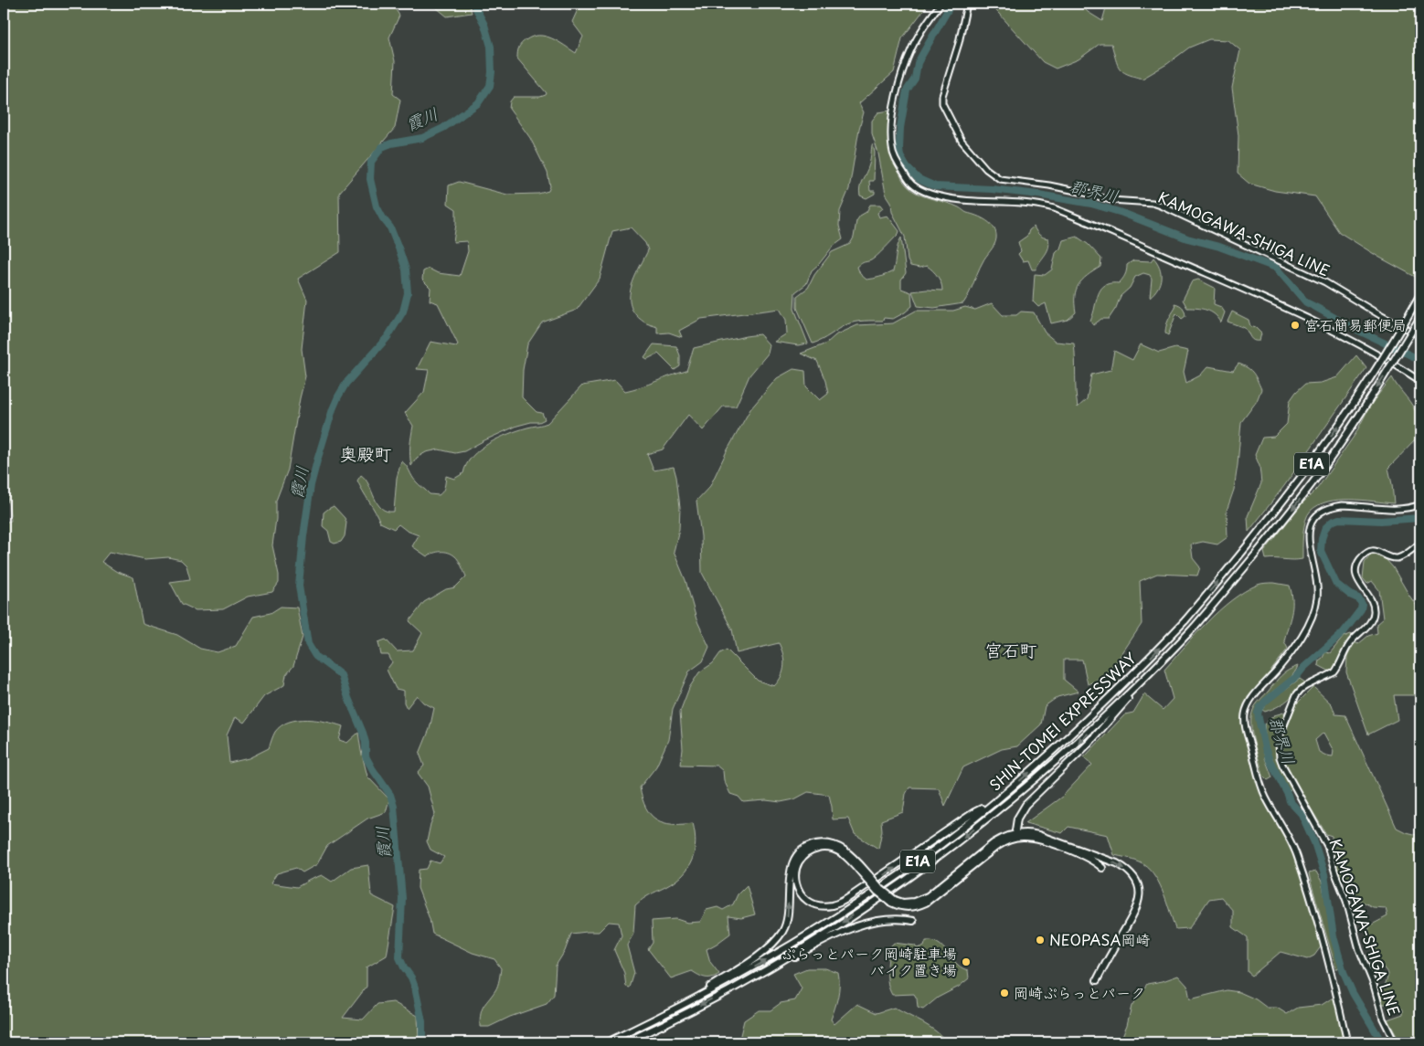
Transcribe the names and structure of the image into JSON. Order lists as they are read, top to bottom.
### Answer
{
  "streets": {
    "highway": ["E1A", "SHIN-TOMEI EXPRESSWAY"],
    "main road": ["KAMOGAWA-SHIGA LINE"]
  },
  "districts": ["奥殿町", "宮石町"],
  "water": ["霞川", "郡界川"],
  "places": [
    "宮石簡易郵便局",
    "NEOPASA岡崎",
    "ぷらっとパーク岡崎駐車場 バイク置き場",
    "岡崎ぷらっとパーク"
  ]
}
